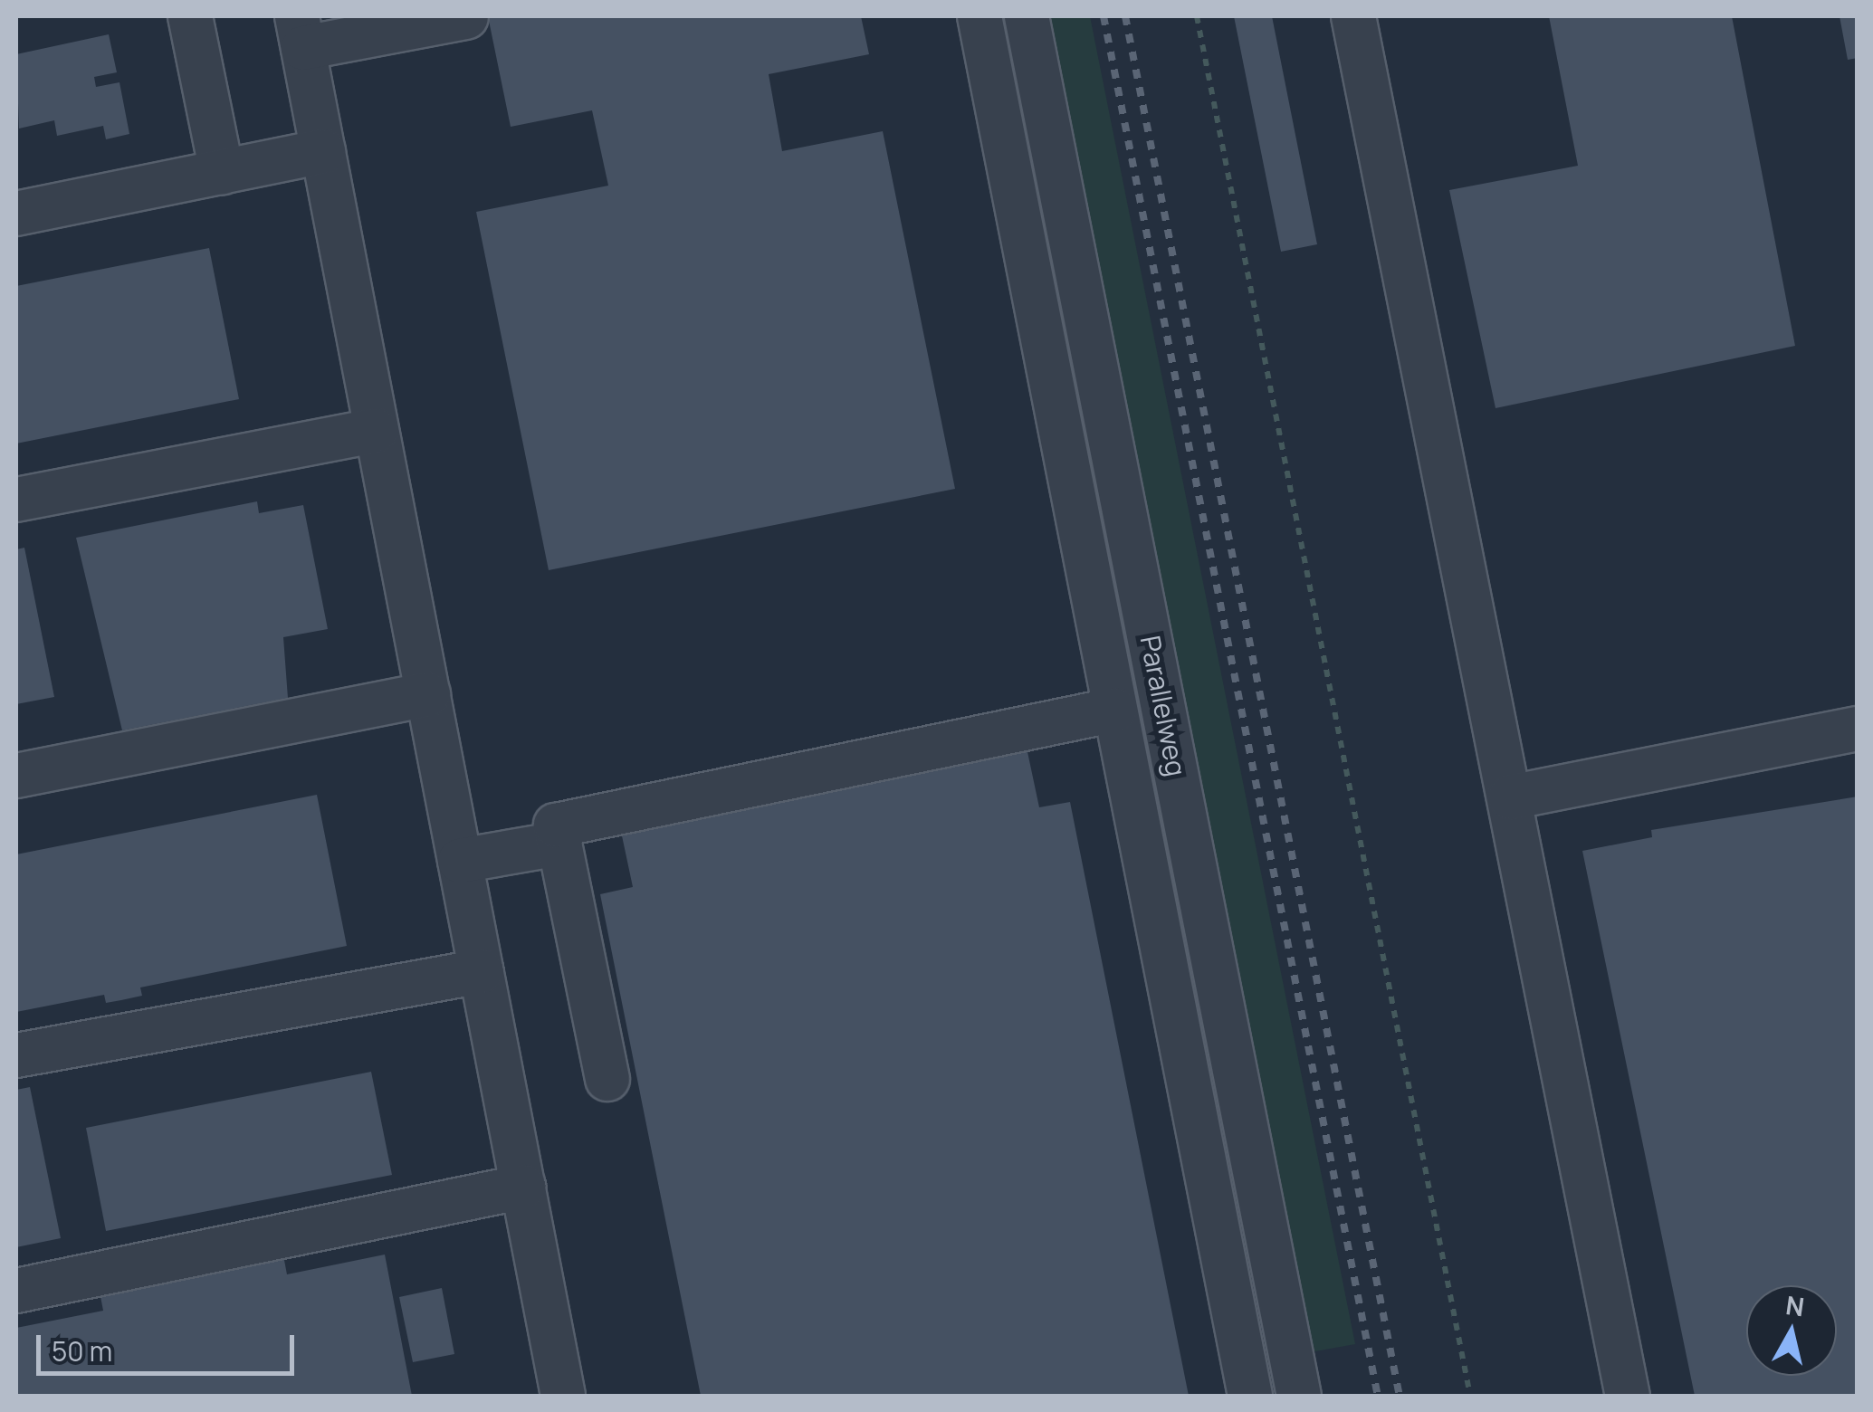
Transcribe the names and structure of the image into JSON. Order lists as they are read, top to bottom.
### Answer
{
  "streets": {
    "street": ["Parallelweg"]
  },
  "scale_bar": "50 m",
  "north": "top"
}
